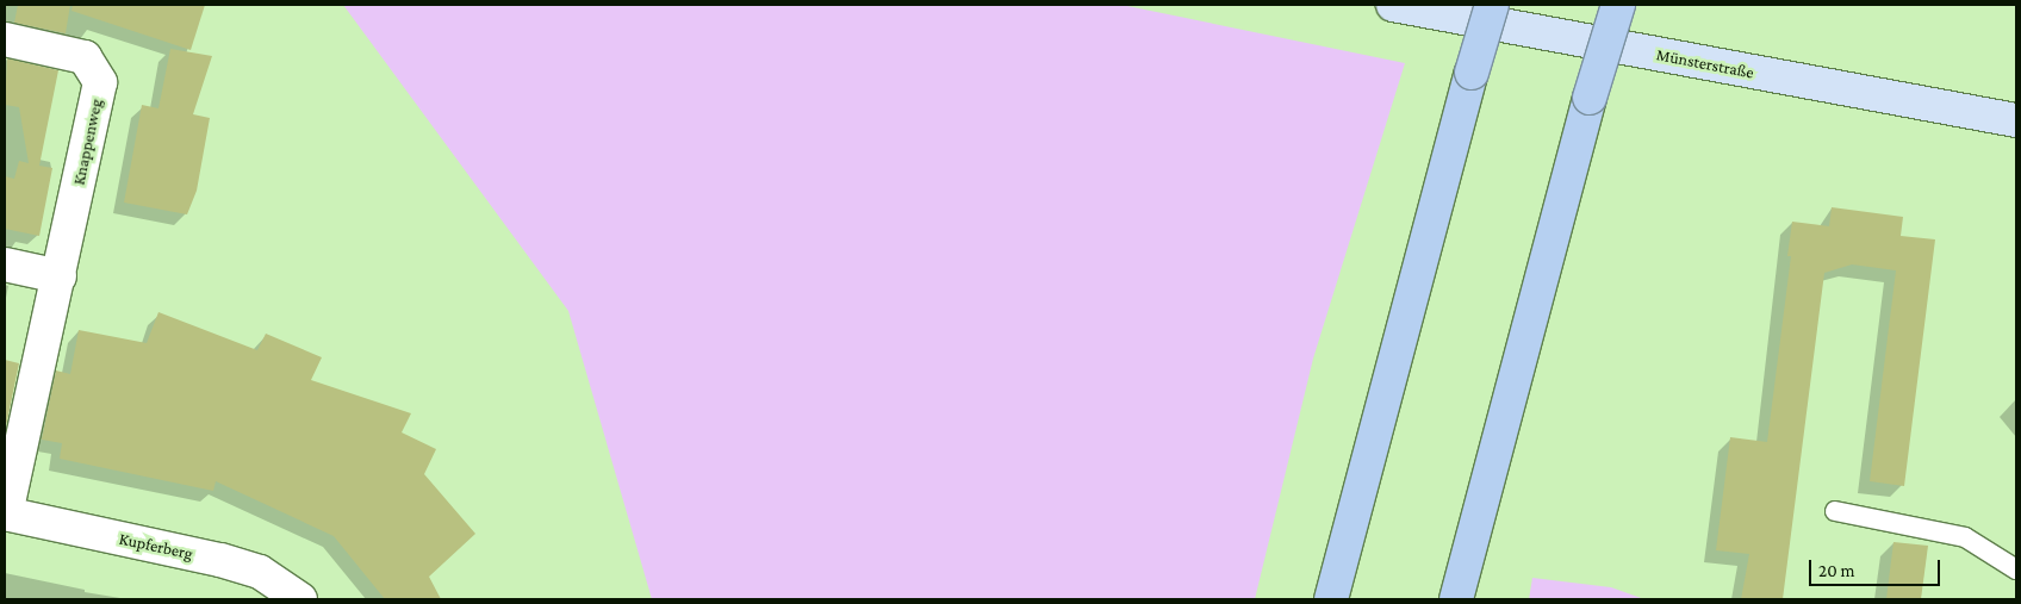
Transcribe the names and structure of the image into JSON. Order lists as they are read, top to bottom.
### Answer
{
  "streets": {
    "main road": ["Münsterstraße"],
    "street": ["Knappenweg", "Kupferberg"]
  },
  "crossings": [
    ["Knappenweg", "Kupferberg"]
  ],
  "scale_bar": "20 m"
}
